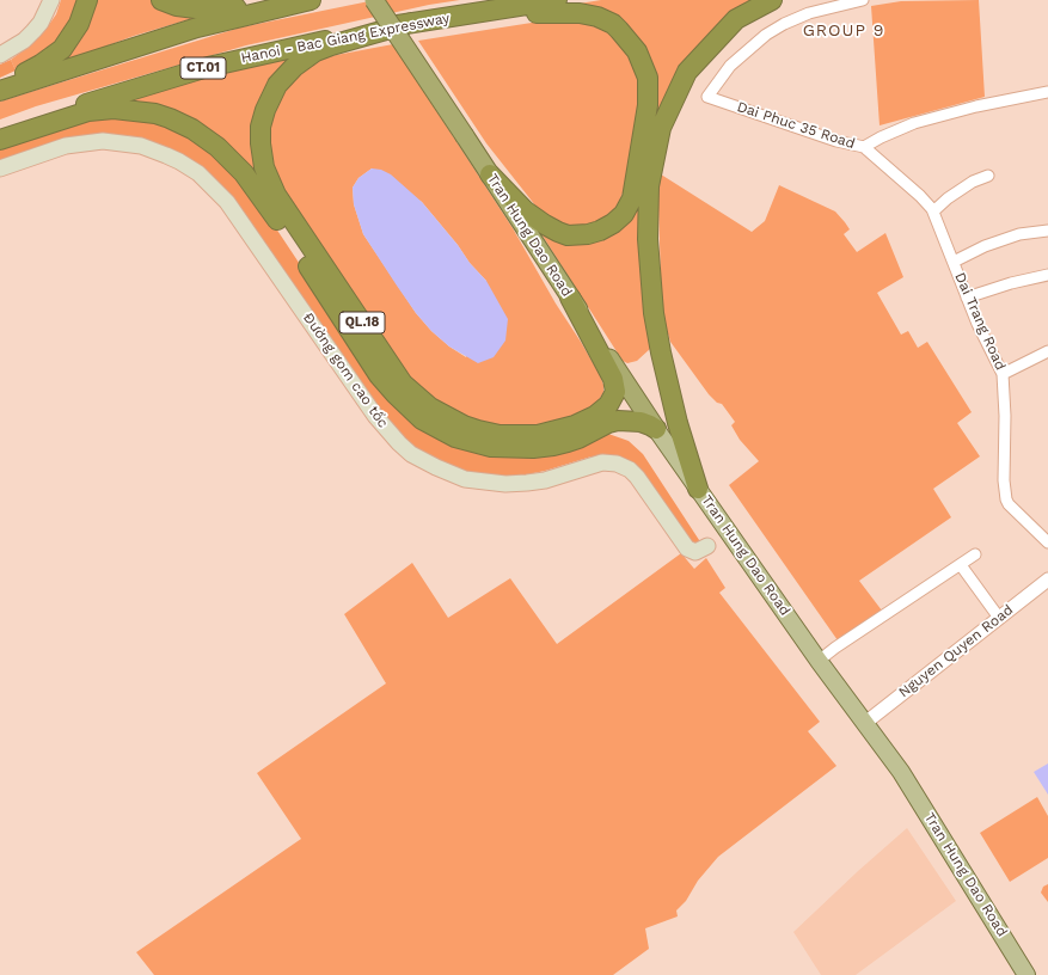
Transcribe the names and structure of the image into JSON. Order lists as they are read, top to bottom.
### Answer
{
  "streets": {
    "highway": [
      "Hanoi - Bac Giang Expressway",
      "CT.01",
      "Tran Hung Dao Road",
      "QL.18"
    ],
    "main road": ["Đường gom cao tốc"],
    "street": ["Dai Phuc 35 Road", "Dai Trang Road", "Nguyen Quyen Road"]
  },
  "crossings": [
    ["Hanoi - Bac Giang Expressway", "QL.18"],
    ["Dai Phuc 35 Road", "Dai Trang Road"],
    ["Tran Hung Dao Road", "QL.18"],
    ["Tran Hung Dao Road", "Nguyen Quyen Road"]
  ],
  "districts": ["GROUP 9"]
}
